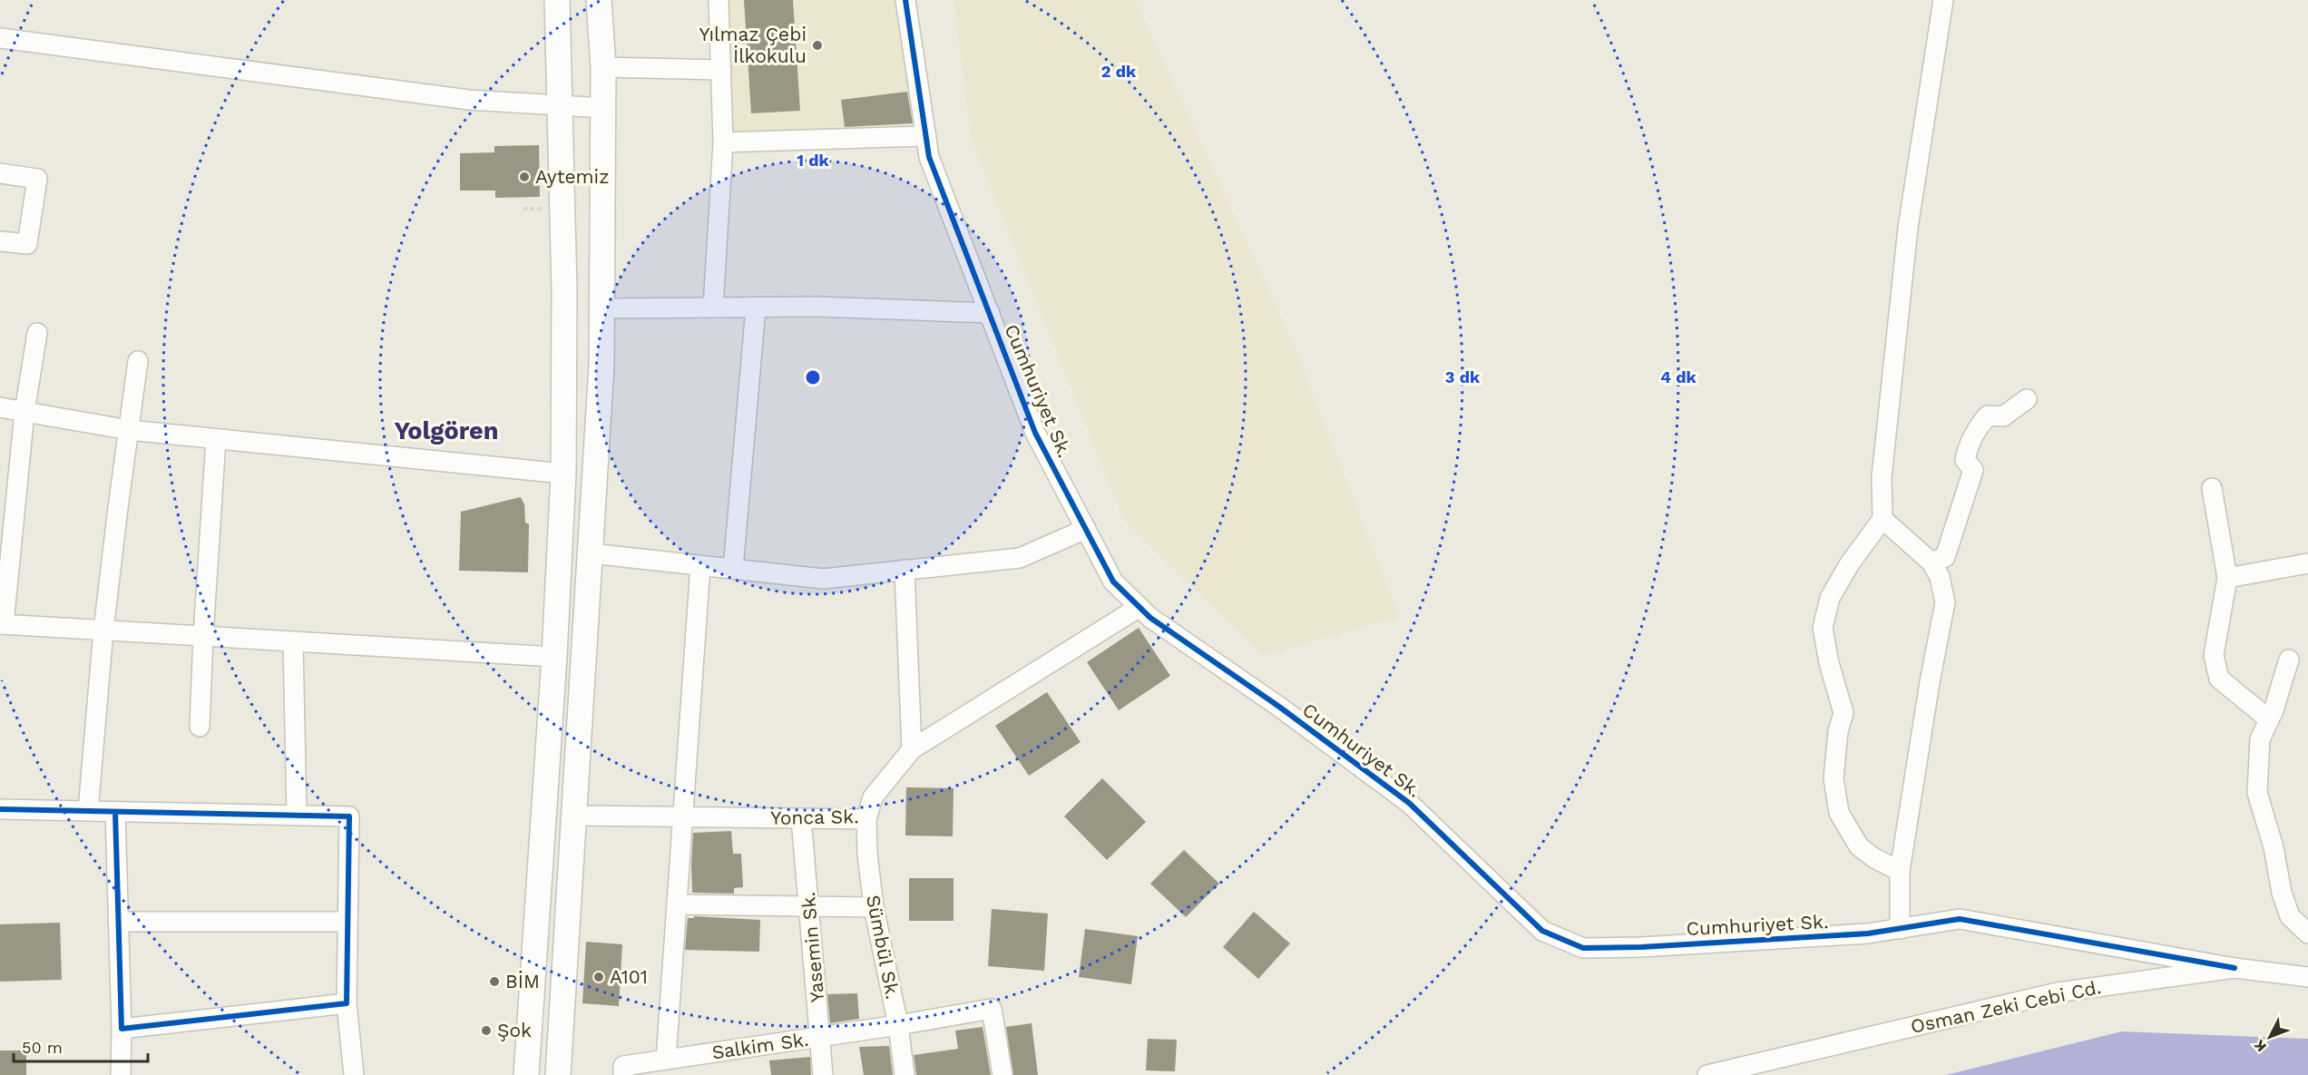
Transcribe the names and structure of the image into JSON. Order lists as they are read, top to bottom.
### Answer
{
  "streets": {
    "street": [
      "Cumhuriyet Sk.",
      "Yonca Sk.",
      "Yasemin Sk.",
      "Sümbül Sk.",
      "Osman Zeki Cebi Cd.",
      "Salkim Sk."
    ]
  },
  "crossings": [
    ["Cumhuriyet Sk.", "Yonca Sk."],
    ["Cumhuriyet Sk.", "Osman Zeki Cebi Cd."],
    ["Yonca Sk.", "Yasemin Sk."],
    ["Yonca Sk.", "Sümbül Sk."],
    ["Yasemin Sk.", "Salkim Sk."],
    ["Sümbül Sk.", "Salkim Sk."]
  ],
  "districts": ["Yolgören"],
  "places": [
    "Yılmaz Çebi İlkokulu",
    "Aytemiz",
    "A101",
    "BİM",
    "Şok"
  ],
  "scale_bar": "50 m",
  "north": "bottom left",
  "rings": [
    "2 dk",
    "1 dk",
    "3 dk",
    "4 dk"
  ]
}
